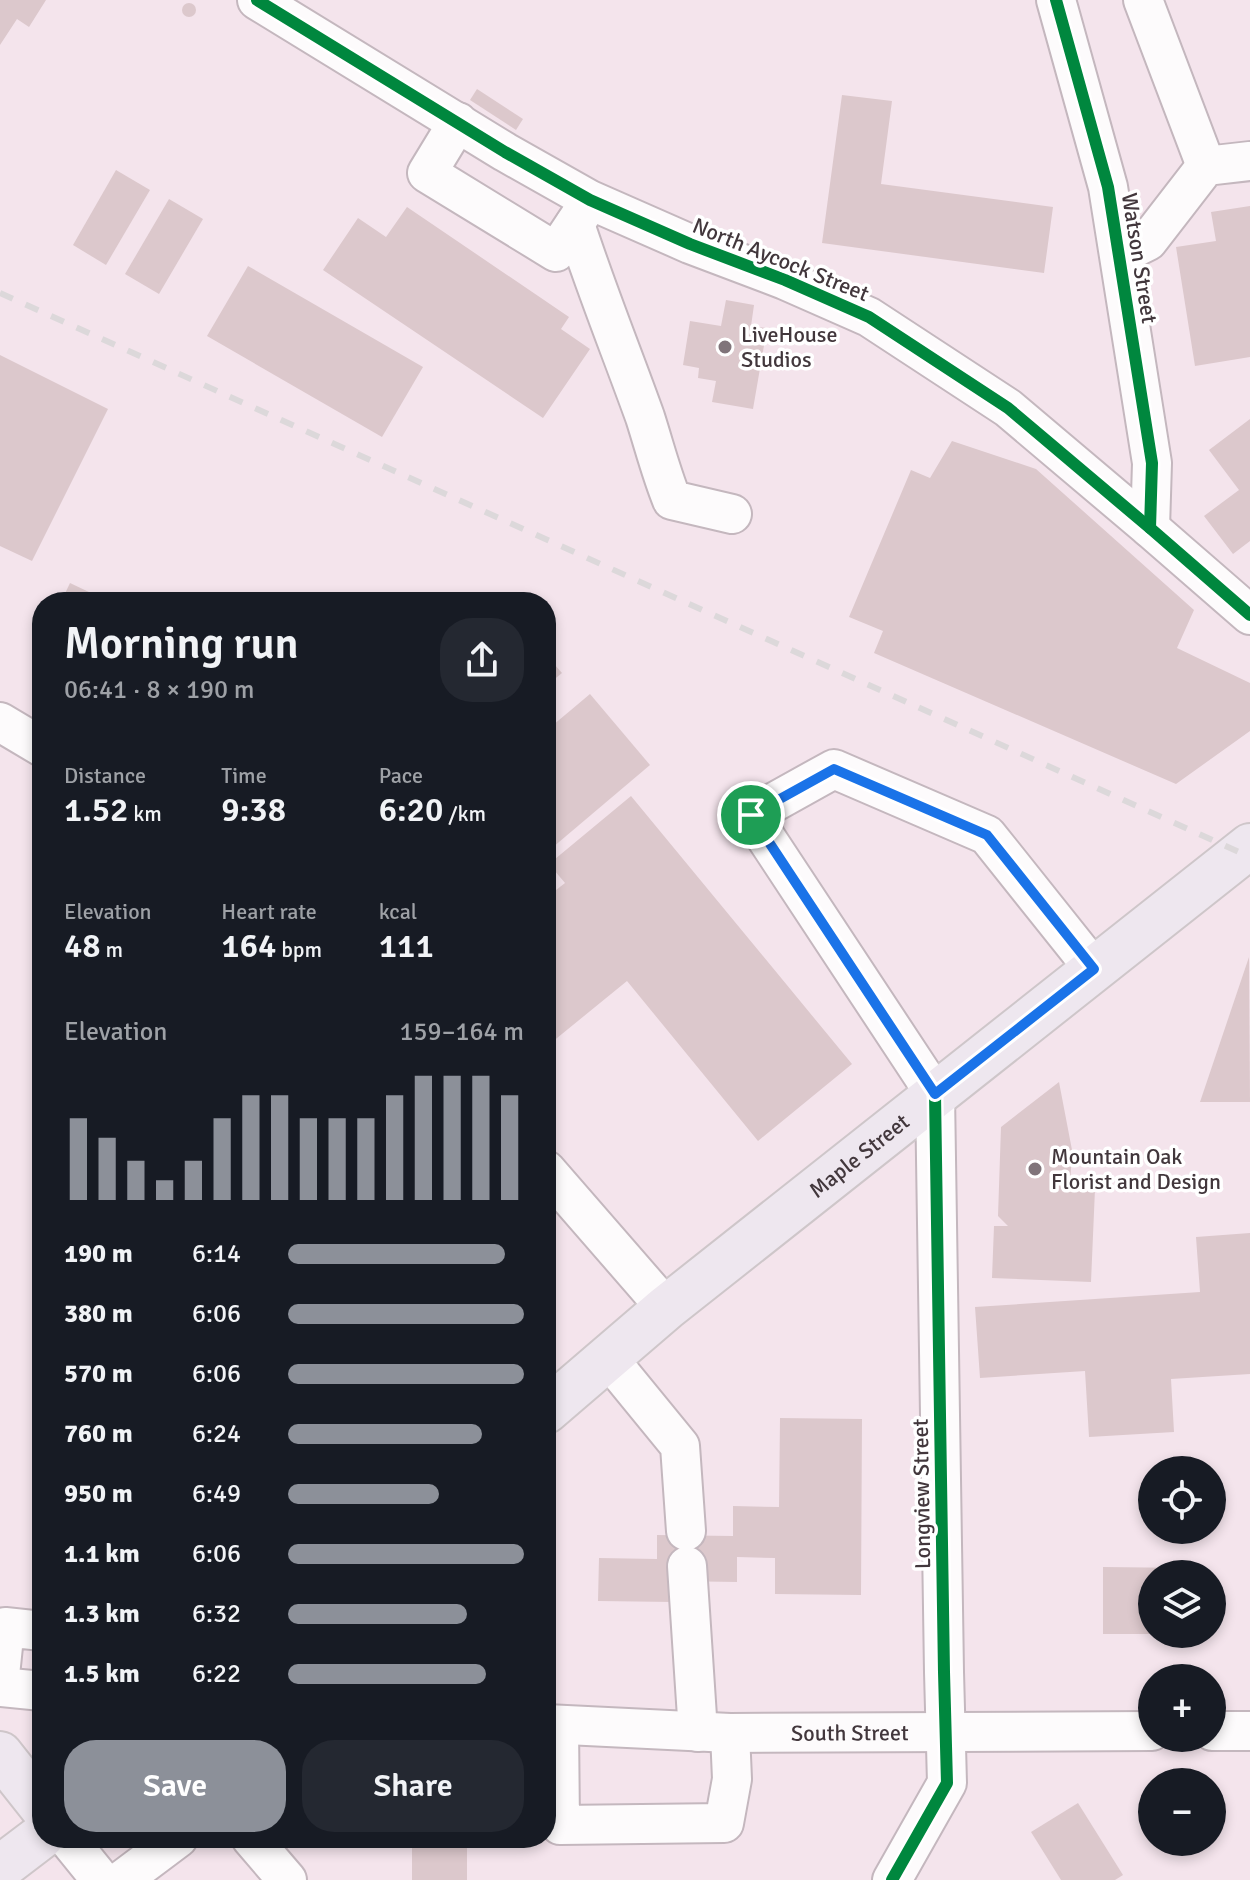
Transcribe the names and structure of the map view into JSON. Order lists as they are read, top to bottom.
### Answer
{
  "streets": {
    "main road": ["Maple Street"],
    "street": [
      "Watson Street",
      "North Aycock Street",
      "Longview Street",
      "South Street"
    ]
  },
  "crossings": [
    ["Watson Street", "North Aycock Street"],
    ["Maple Street", "Longview Street"],
    ["Longview Street", "South Street"]
  ],
  "places": ["LiveHouse Studios", "Mountain Oak Florist and Design"],
  "page": {
    "heading": ["Morning run", "06:41 · 8 × 190 m"],
    "stats": [
      ["Distance", "1.52 km"],
      ["Time", "9:38"],
      ["Pace", "6:20 /km"],
      ["Elevation", "48 m"],
      ["Heart rate", "164 bpm"],
      ["kcal", "111"]
    ],
    "chart": ["Elevation", "159–164 m"],
    "list": [
      {
        "name": "190 m",
        "note": "6:14"
      },
      {
        "name": "380 m",
        "note": "6:06"
      },
      {
        "name": "570 m",
        "note": "6:06"
      },
      {
        "name": "760 m",
        "note": "6:24"
      },
      {
        "name": "950 m",
        "note": "6:49"
      },
      {
        "name": "1.1 km",
        "note": "6:06"
      },
      {
        "name": "1.3 km",
        "note": "6:32"
      },
      {
        "name": "1.5 km",
        "note": "6:22"
      }
    ],
    "map_buttons": ["+", "−"],
    "buttons": ["Save", "Share"]
  }
}
